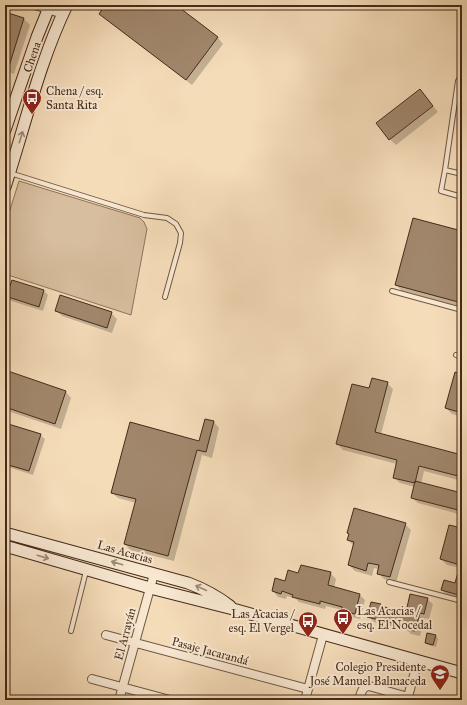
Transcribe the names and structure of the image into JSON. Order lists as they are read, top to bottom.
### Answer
{
  "streets": {
    "main road": ["Chena", "Las Acacias"],
    "street": ["El Arrayán", "Pasaje Jacarandá"]
  },
  "crossings": [
    ["Las Acacias", "El Arrayán"],
    ["El Arrayán", "Pasaje Jacarandá"]
  ],
  "places": {
    "bus stop": ["Chena / esq. Santa Rita", "Las Acacias / esq. El Nocedal", "Las Acacias / esq. El Vergel"],
    "school or university": ["Colegio Presidente José Manuel Balmaceda"]
  }
}
